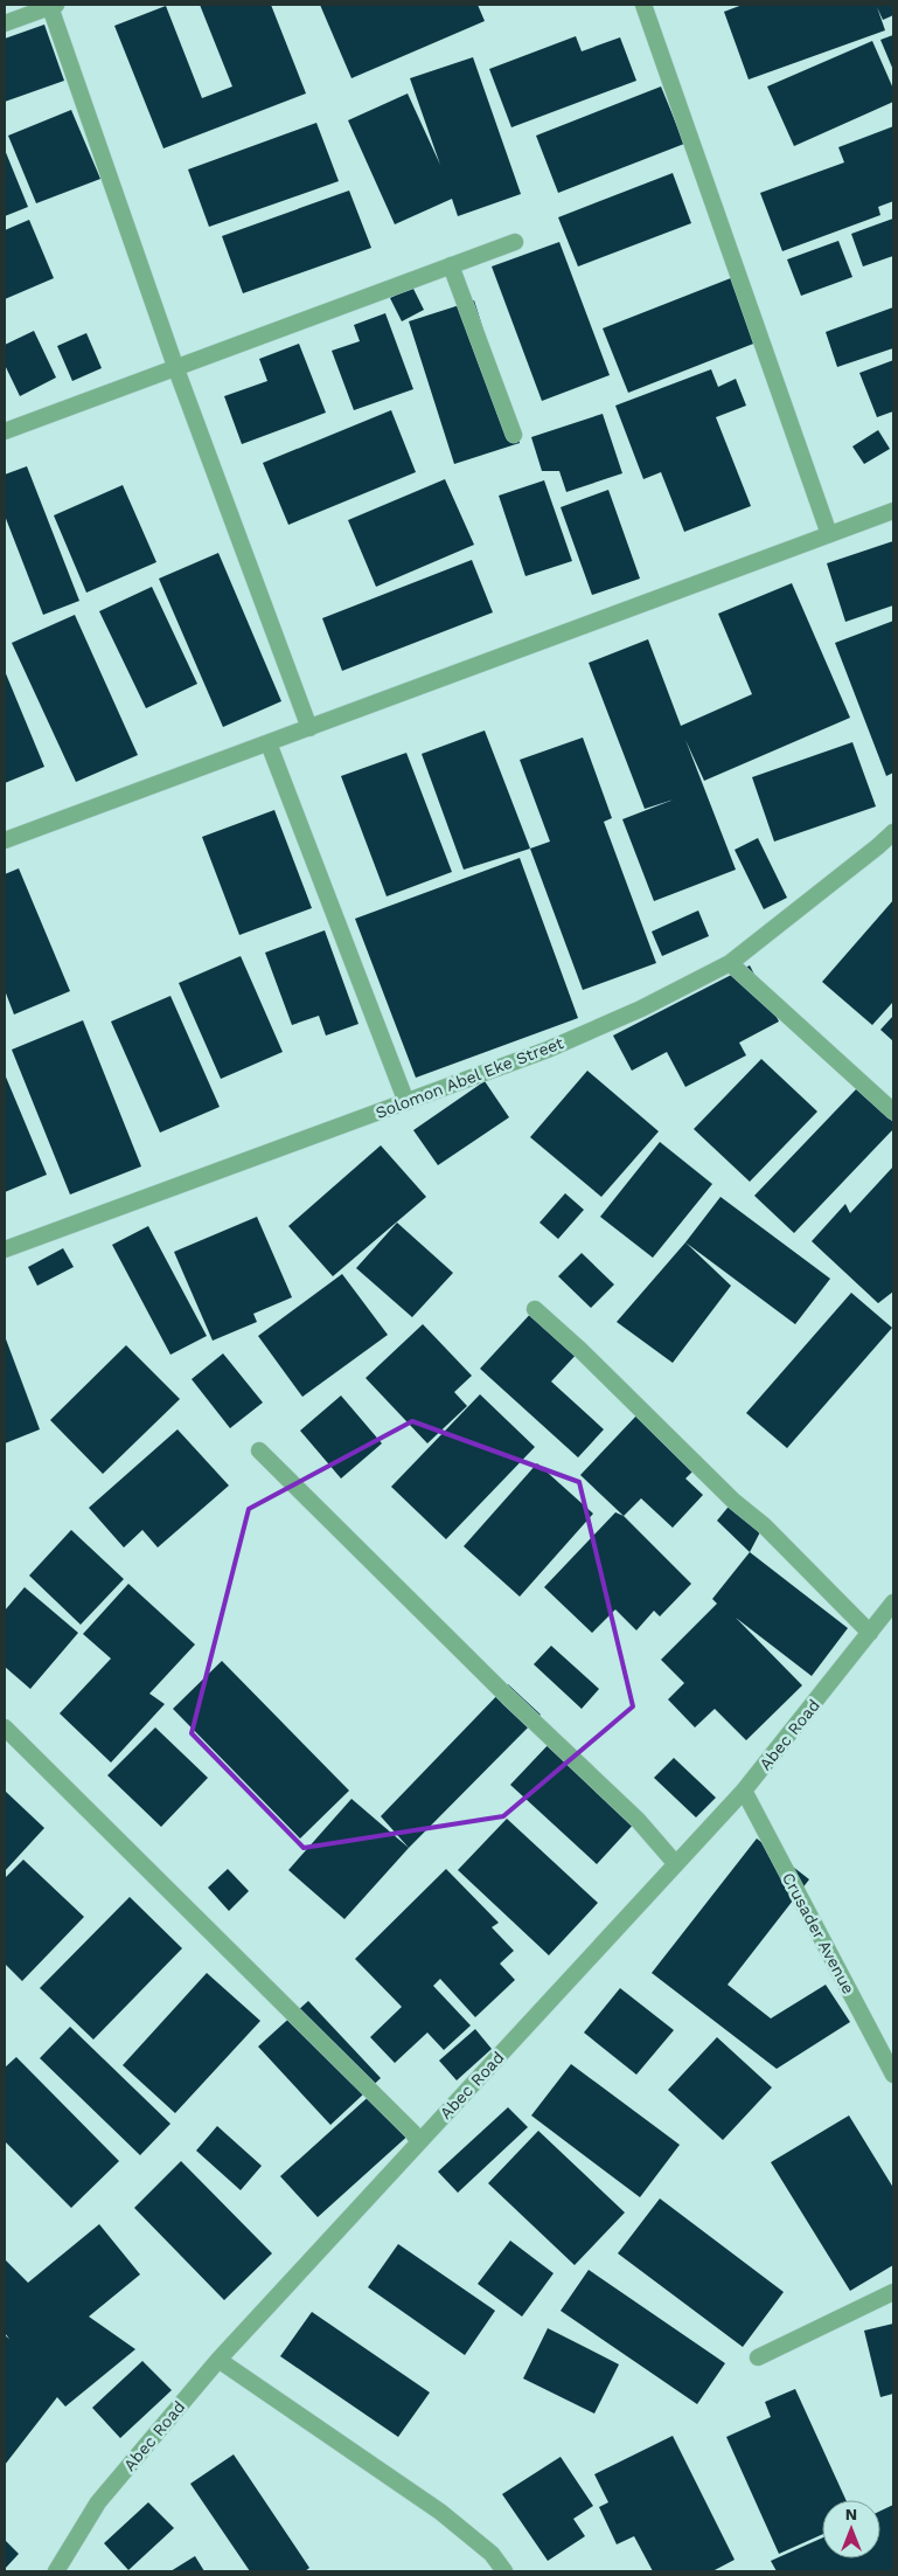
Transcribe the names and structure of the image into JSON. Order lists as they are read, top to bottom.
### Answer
{
  "streets": {
    "street": ["Solomon Abel Eke Street", "Abec Road", "Crusader Avenue"]
  },
  "crossings": [
    ["Abec Road", "Crusader Avenue"]
  ],
  "north": "top"
}
